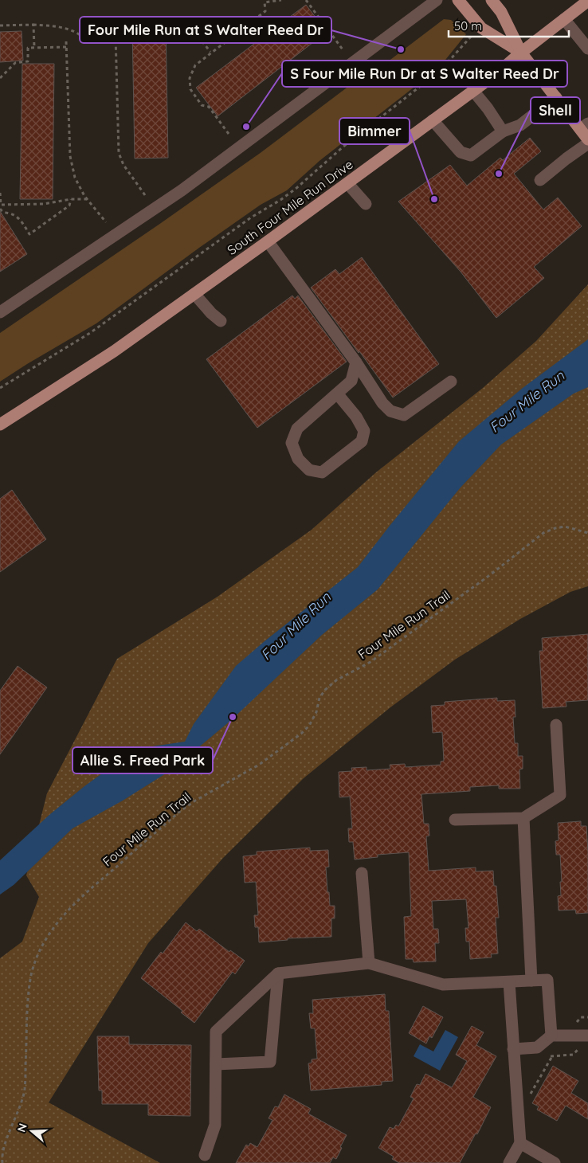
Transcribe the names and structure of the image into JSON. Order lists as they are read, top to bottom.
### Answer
{
  "streets": {
    "main road": ["South Four Mile Run Drive"],
    "path": ["Four Mile Run Trail"]
  },
  "water": ["Four Mile Run"],
  "places": [
    "Four Mile Run at S Walter Reed Dr",
    "S Four Mile Run Dr at S Walter Reed Dr",
    "Shell",
    "Bimmer",
    "Allie S. Freed Park"
  ],
  "scale_bar": "50 m",
  "north": "left"
}
